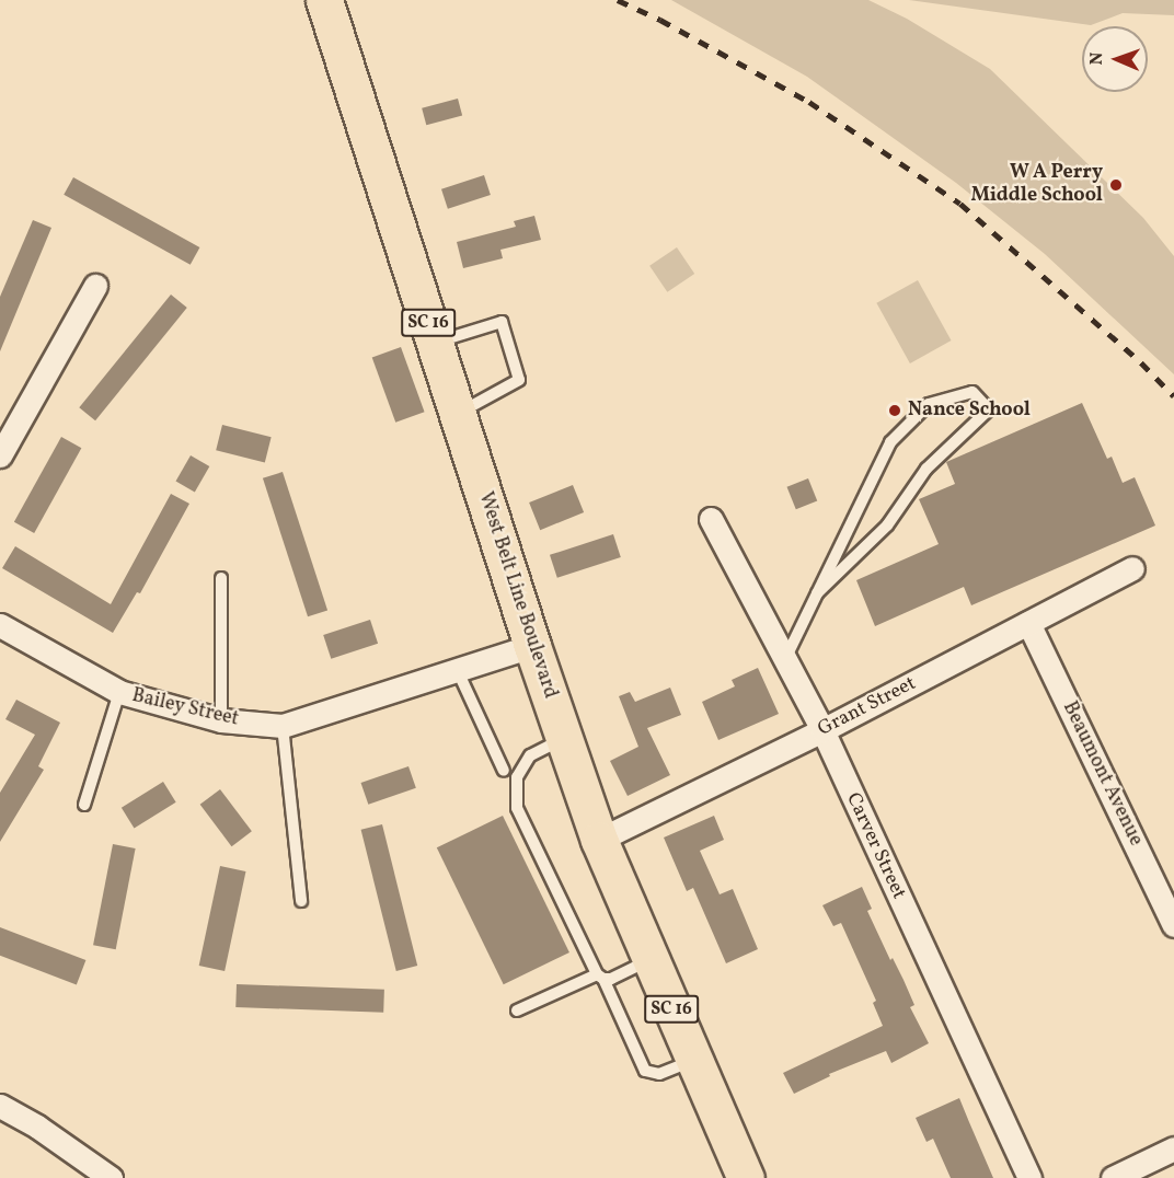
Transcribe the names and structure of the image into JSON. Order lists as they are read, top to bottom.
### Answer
{
  "streets": {
    "main road": ["SC 16", "West Belt Line Boulevard"],
    "street": [
      "Grant Street",
      "Bailey Street",
      "Beaumont Avenue",
      "Carver Street"
    ]
  },
  "crossings": [
    ["West Belt Line Boulevard", "Grant Street"],
    ["West Belt Line Boulevard", "Bailey Street"],
    ["Grant Street", "Beaumont Avenue"],
    ["Grant Street", "Carver Street"]
  ],
  "places": ["W A Perry Middle School", "Nance School"],
  "north": "left"
}
